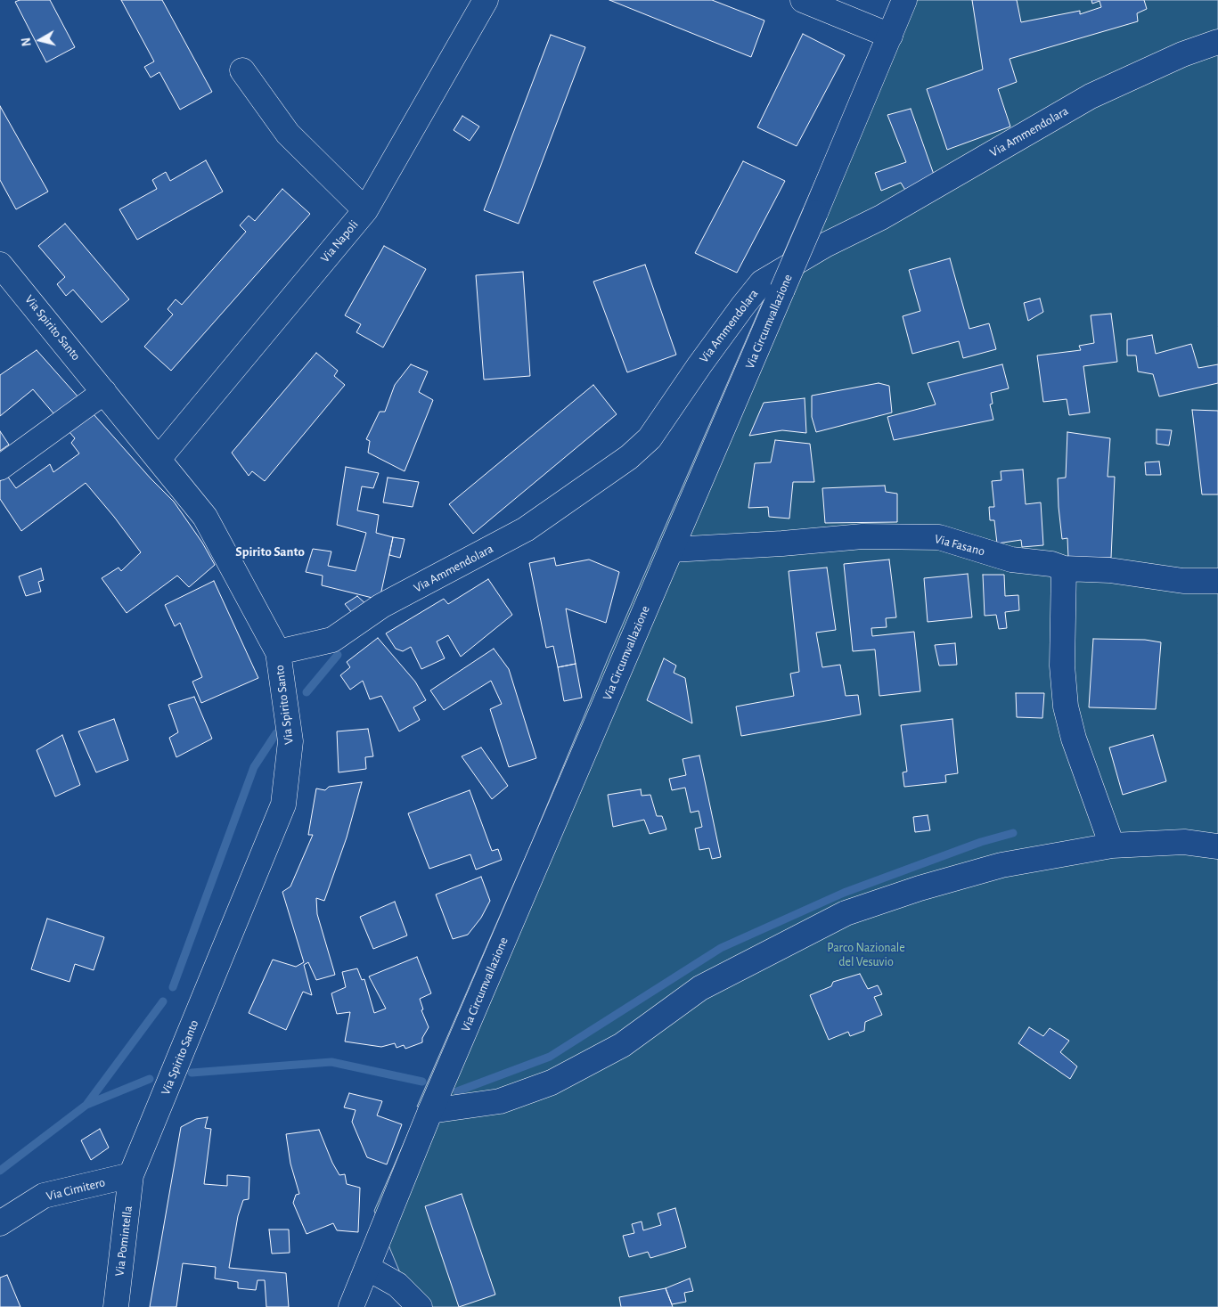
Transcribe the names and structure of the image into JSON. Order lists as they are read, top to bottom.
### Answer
{
  "streets": {
    "street": [
      "Via Ammendolara",
      "Via Napoli",
      "Via Circumvallazione",
      "Via Spirito Santo",
      "Via Fasano",
      "Via Cimitero",
      "Via Pomintella"
    ]
  },
  "crossings": [
    ["Via Ammendolara", "Via Spirito Santo"],
    ["Via Napoli", "Via Spirito Santo"],
    ["Via Circumvallazione", "Via Fasano"],
    ["Via Spirito Santo", "Via Cimitero"],
    ["Via Spirito Santo", "Via Pomintella"],
    ["Via Cimitero", "Via Pomintella"]
  ],
  "districts": ["Spirito Santo"],
  "parks": ["Parco Nazionale del Vesuvio"],
  "north": "left"
}
